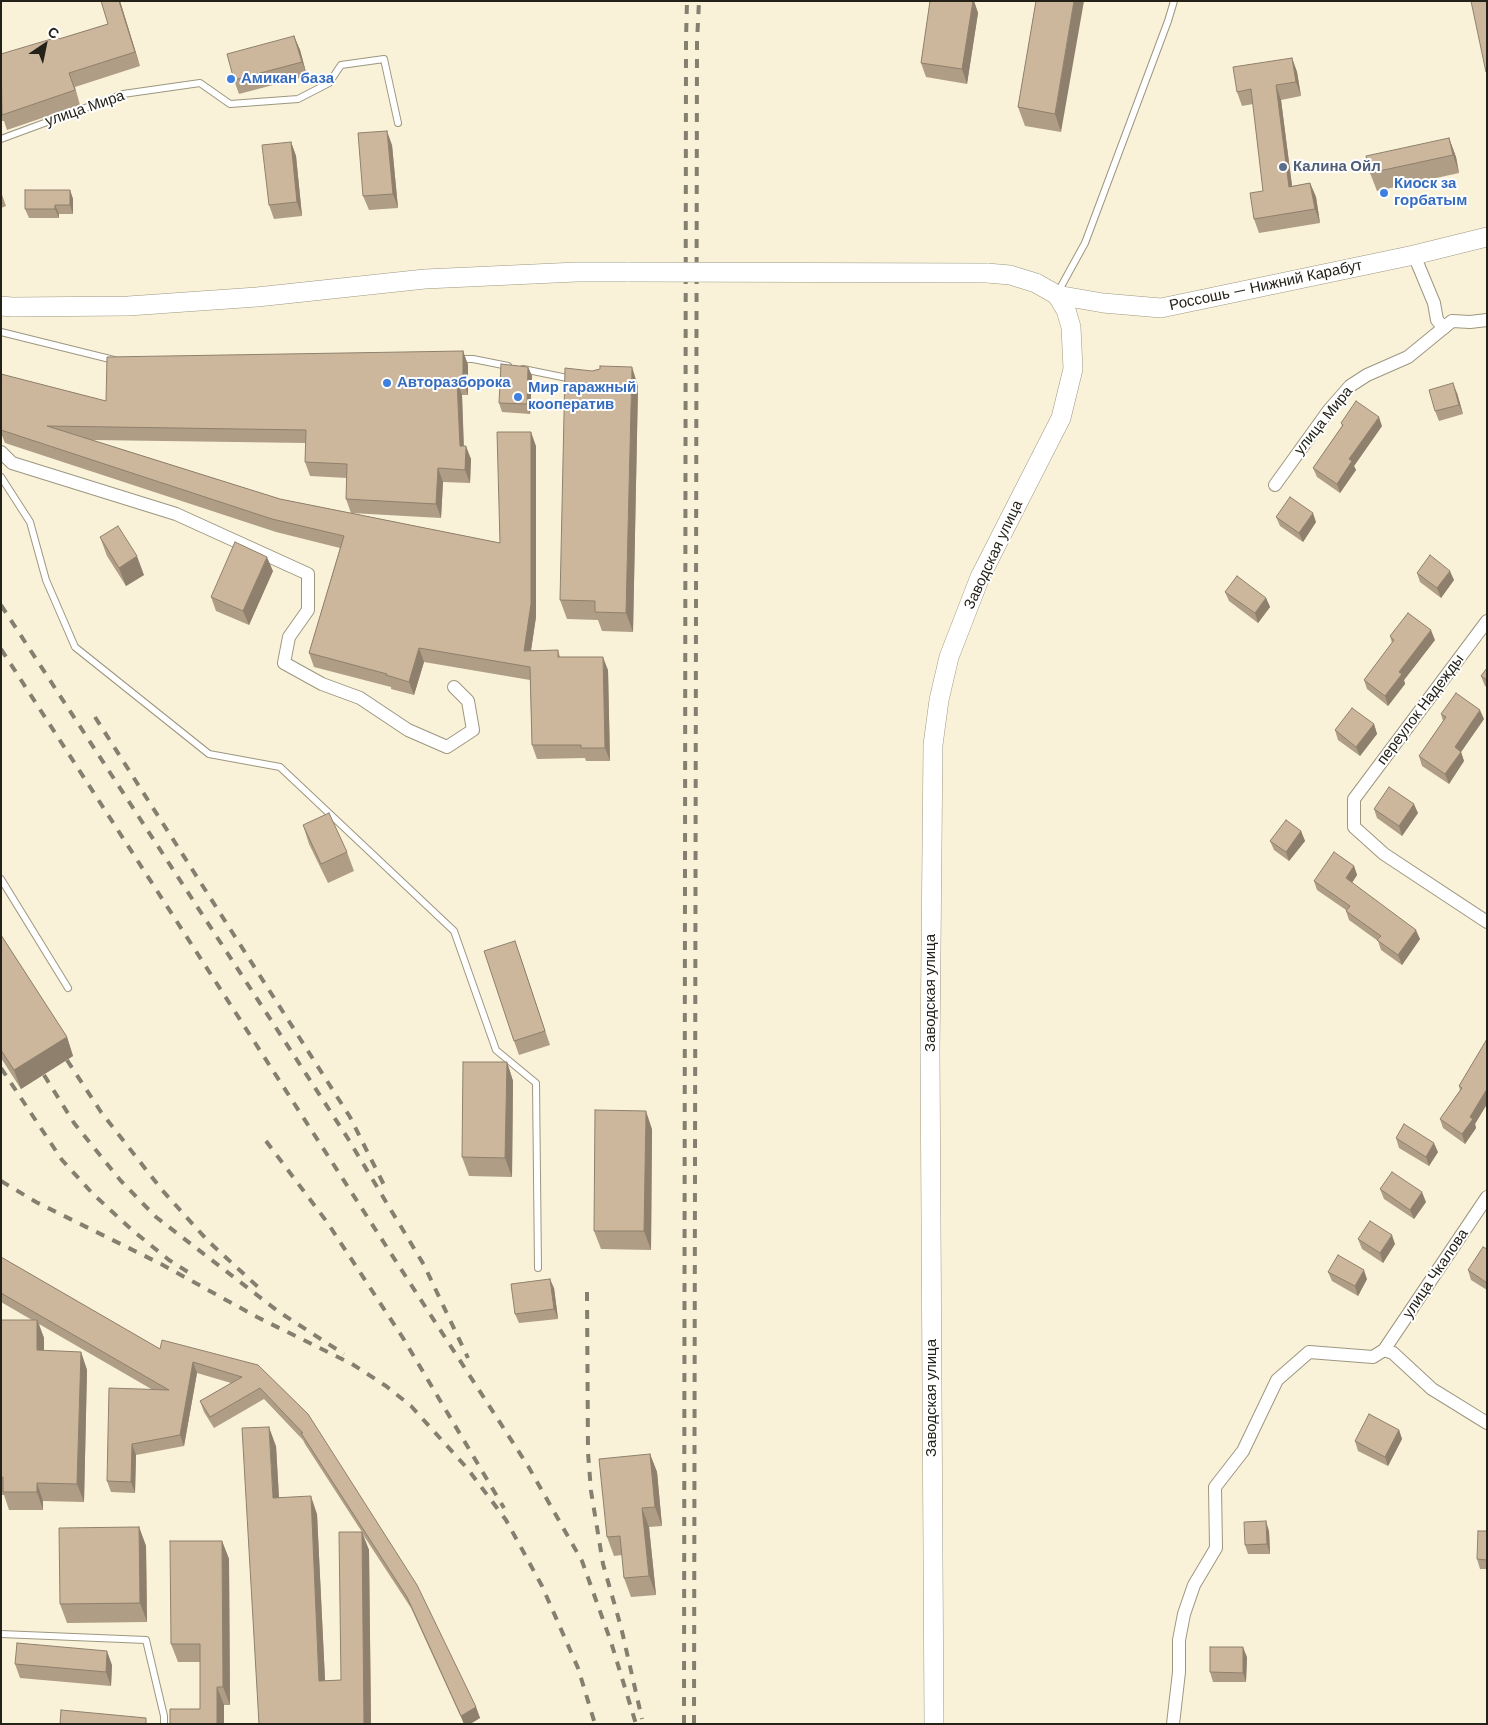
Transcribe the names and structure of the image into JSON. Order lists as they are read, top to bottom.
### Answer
{
  "streets": {
    "main road": ["Россошь — Нижний Карабут", "Заводская улица"],
    "street": ["улица Мира", "переулок Надежды", "улица Чкалова"]
  },
  "crossings": [
    ["Россошь — Нижний Карабут", "Заводская улица"]
  ],
  "places": [
    "Амикан база",
    "Калина Ойл",
    "Киоск за горбатым",
    "Авторазборока",
    "Мир гаражный кооператив"
  ],
  "north": "top right"
}
